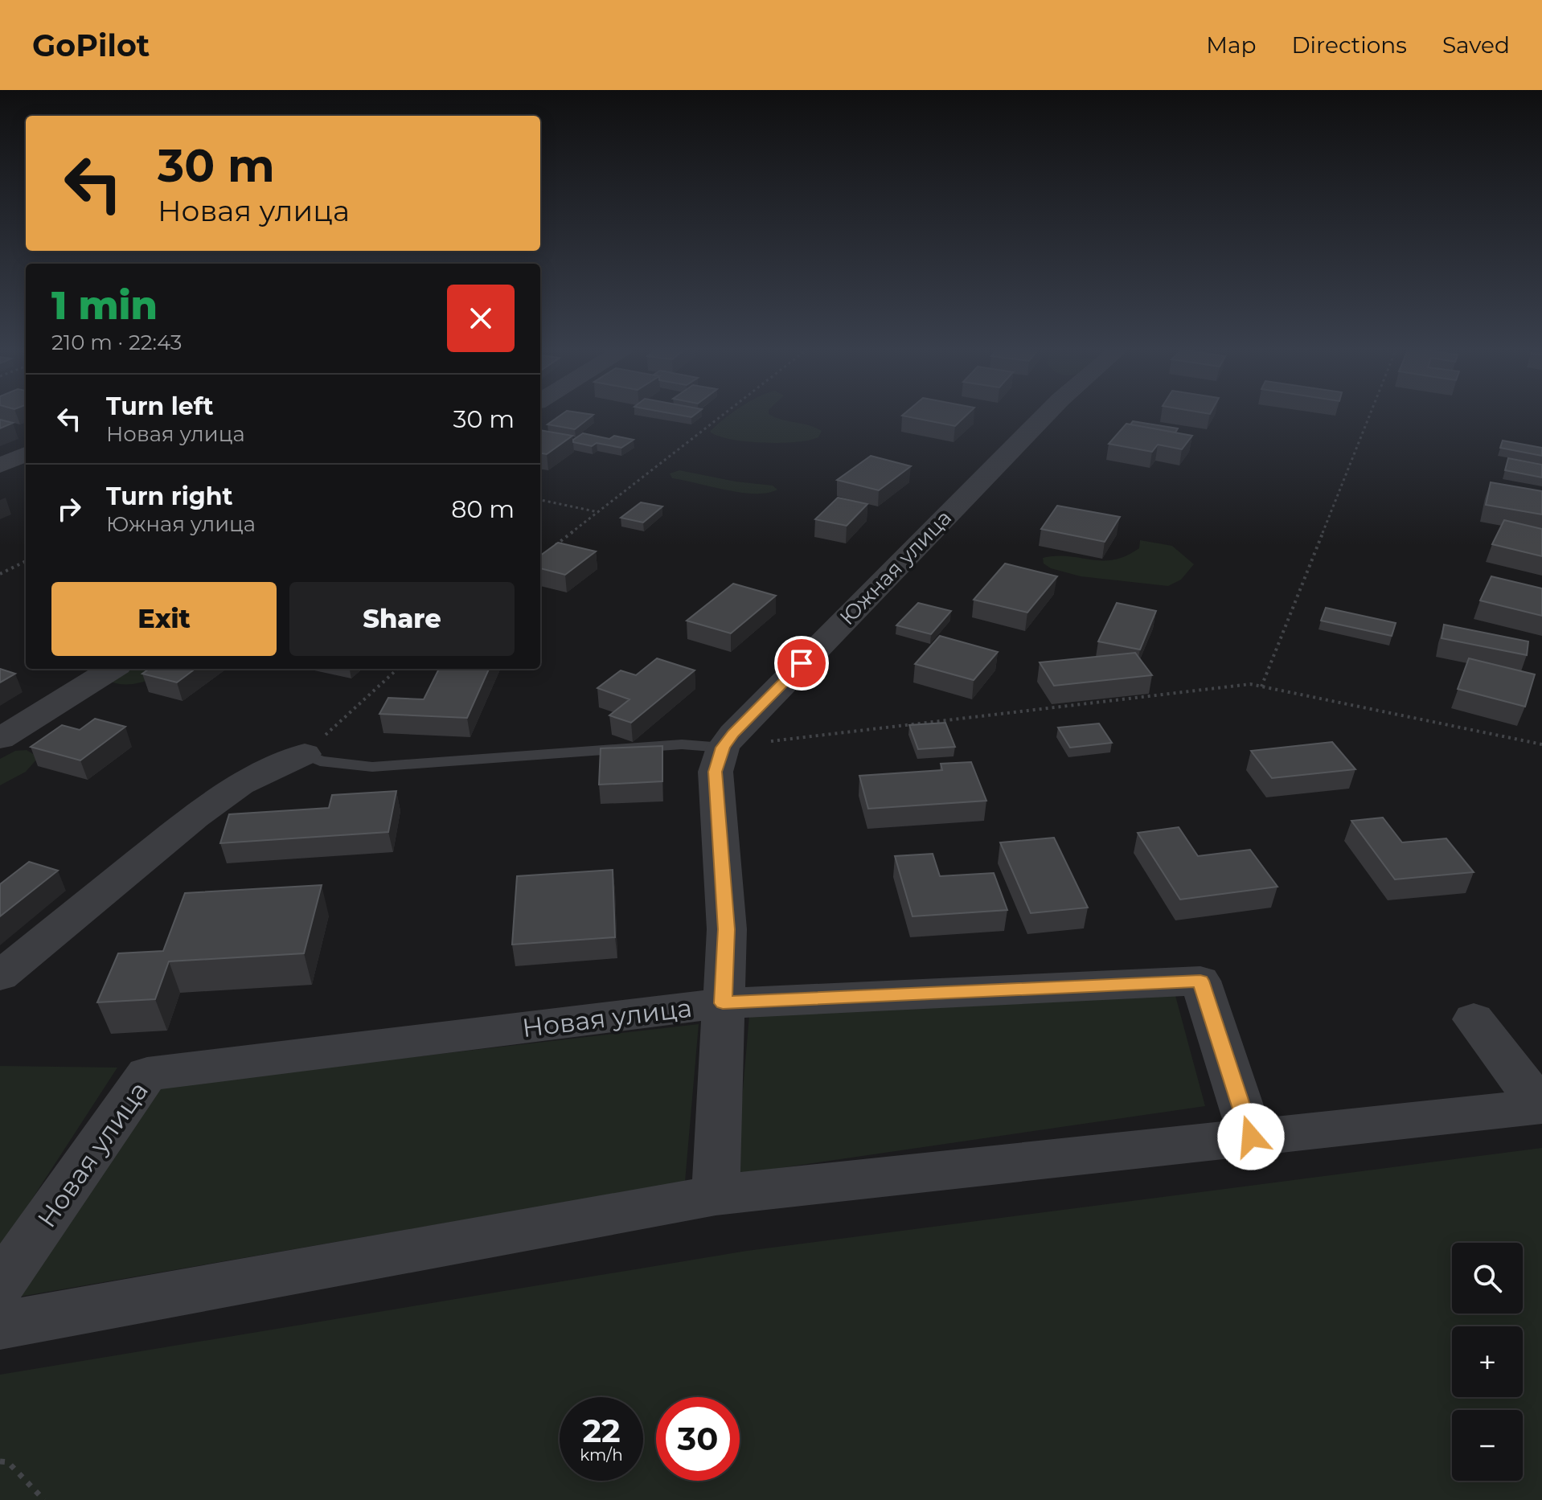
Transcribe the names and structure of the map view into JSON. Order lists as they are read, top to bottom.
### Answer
{
  "streets": {
    "street": ["Южная улица", "Новая улица"]
  },
  "crossings": [
    ["Южная улица", "Новая улица"]
  ],
  "page": {
    "header": "GoPilot",
    "nav": ["Map", "Directions", "Saved"],
    "turn": ["30 m", "Новая улица"],
    "heading": ["1 min", "210 m · 22:43"],
    "list": [
      {
        "name": "Turn left",
        "note": "Новая улица",
        "value": "30 m"
      },
      {
        "name": "Turn right",
        "note": "Южная улица",
        "value": "80 m"
      }
    ],
    "buttons": ["Exit", "Share"],
    "map_buttons": ["+", "−"],
    "speed": "22 km/h",
    "limit": "30"
  }
}
